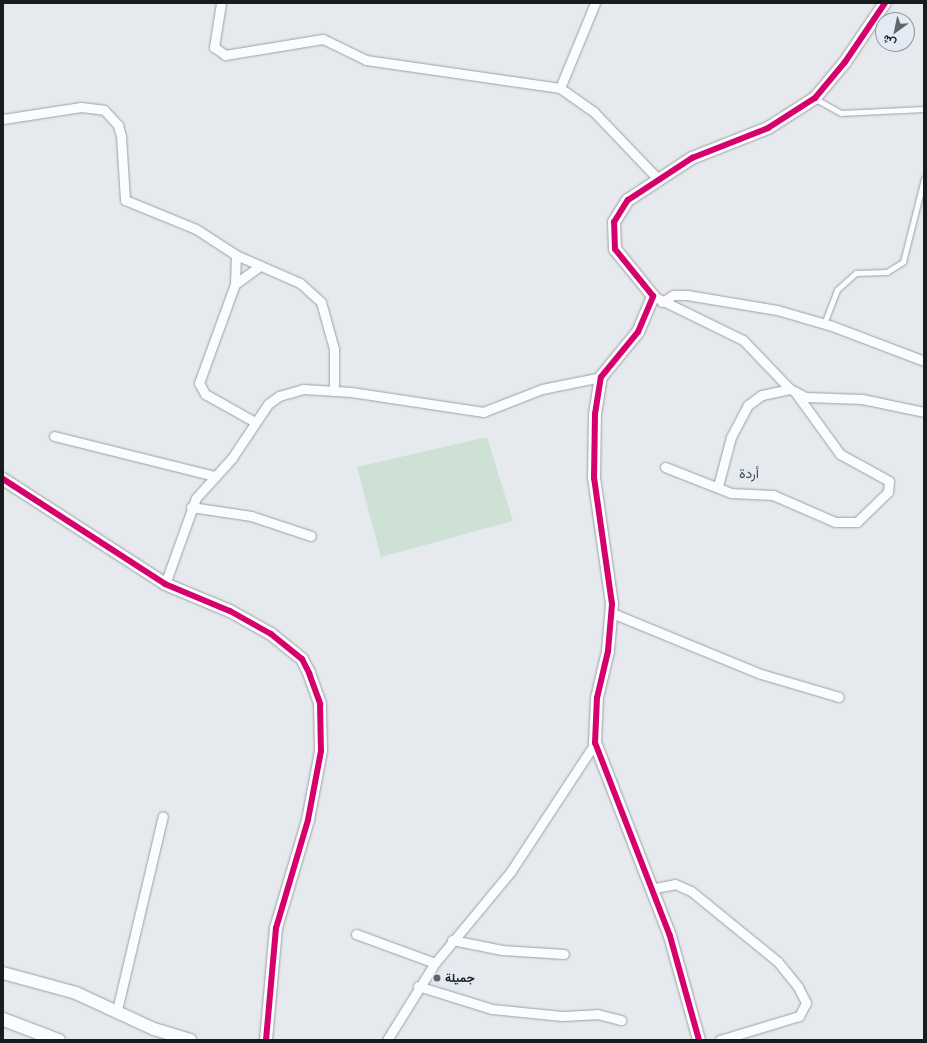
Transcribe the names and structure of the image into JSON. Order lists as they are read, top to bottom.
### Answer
{
  "districts": ["أردة"],
  "places": ["جميلة"],
  "north": "bottom left"
}
